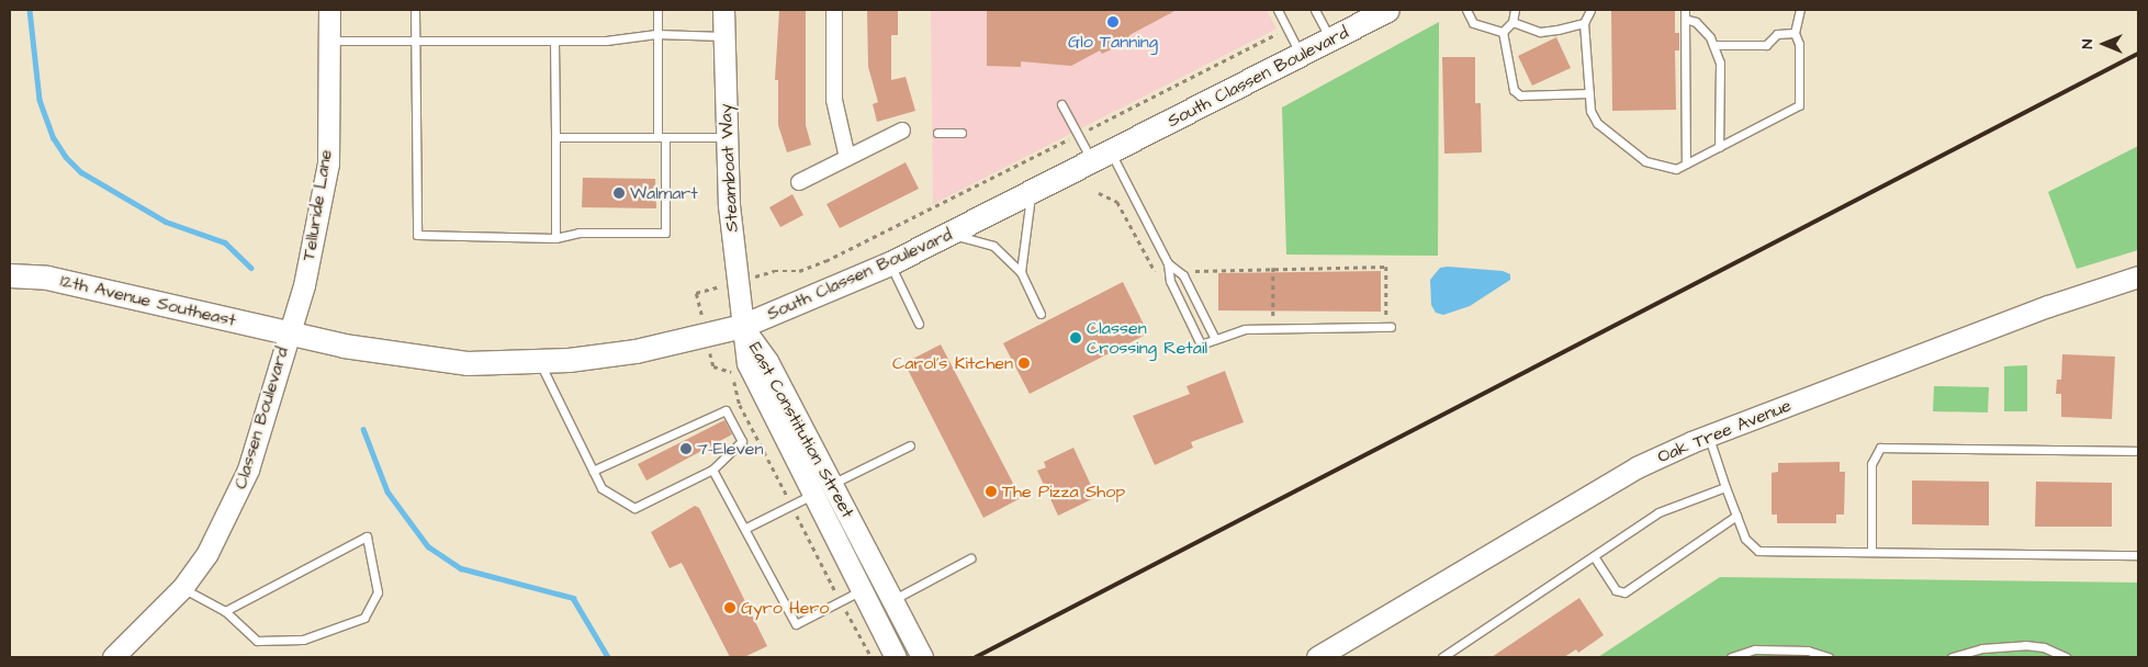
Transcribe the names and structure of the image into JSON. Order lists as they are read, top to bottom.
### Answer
{
  "streets": {
    "main road": ["South Classen Boulevard", "12th Avenue Southeast"],
    "street": [
      "Steamboat Way",
      "Telluride Lane",
      "Classen Boulevard",
      "East Constitution Street",
      "Oak Tree Avenue"
    ]
  },
  "crossings": [
    ["South Classen Boulevard", "Steamboat Way"],
    ["South Classen Boulevard", "Telluride Lane"],
    ["South Classen Boulevard", "12th Avenue Southeast"],
    ["South Classen Boulevard", "Classen Boulevard"],
    ["South Classen Boulevard", "East Constitution Street"],
    ["Steamboat Way", "East Constitution Street"],
    ["Telluride Lane", "12th Avenue Southeast"],
    ["Telluride Lane", "Classen Boulevard"],
    ["12th Avenue Southeast", "Classen Boulevard"]
  ],
  "places": [
    "Glo Tanning",
    "Walmart",
    "Classen Crossing Retail",
    "Carol's Kitchen",
    "7-Eleven",
    "The Pizza Shop",
    "Gyro Hero"
  ],
  "north": "left"
}
